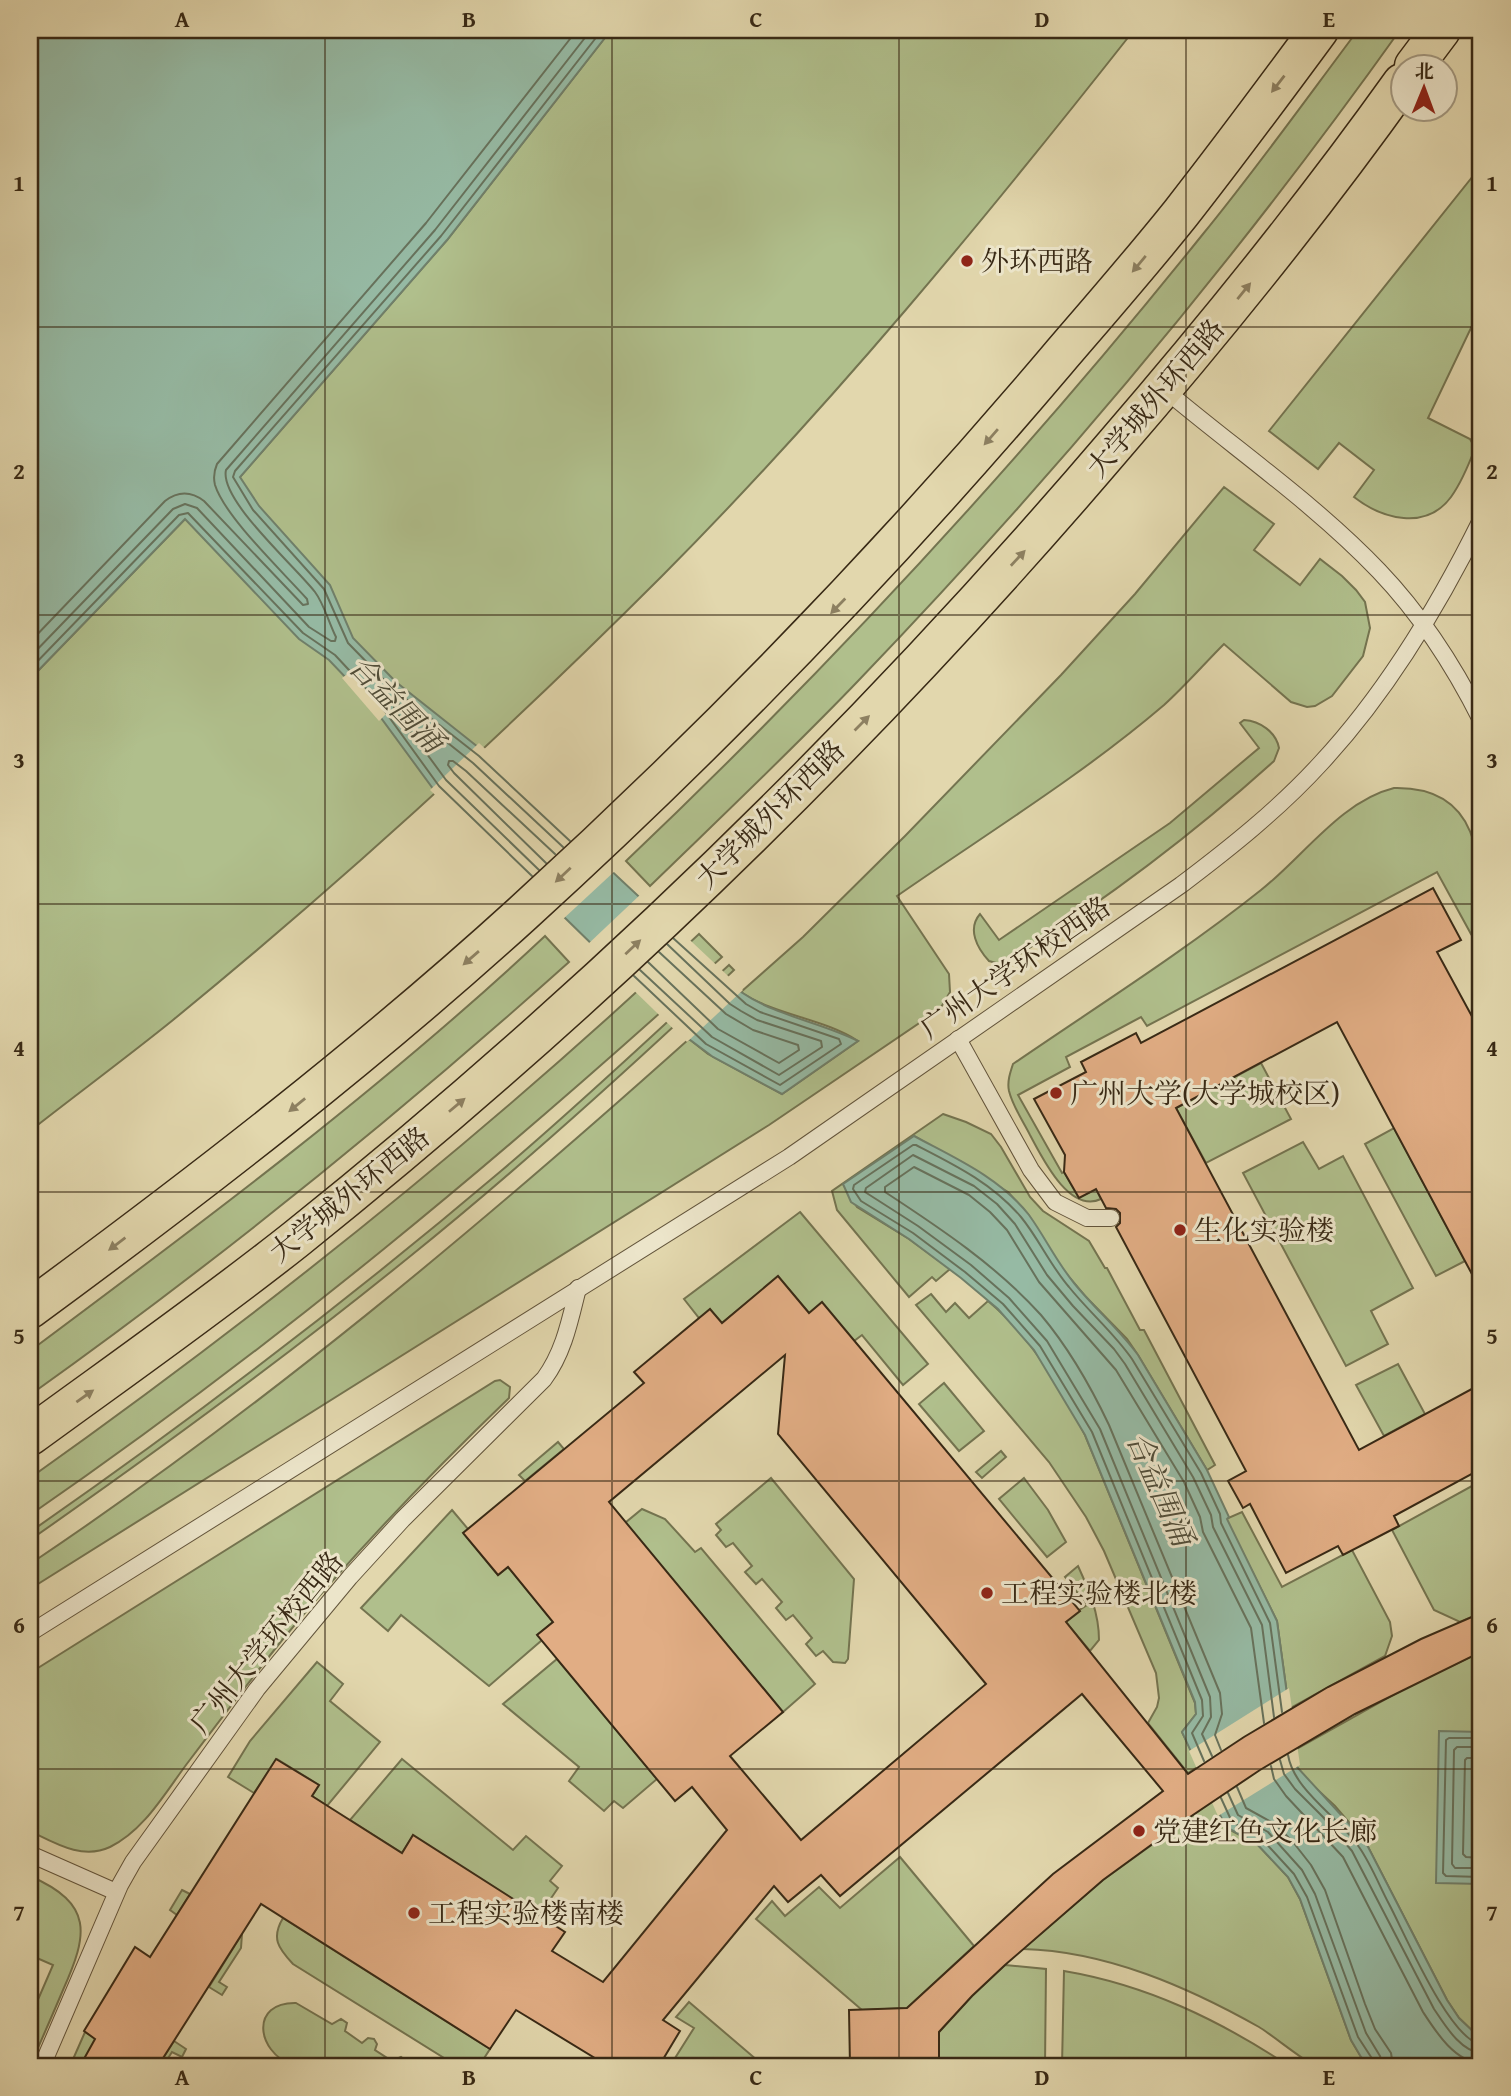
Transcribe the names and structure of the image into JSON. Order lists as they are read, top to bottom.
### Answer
{
  "streets": {
    "main road": ["大学城外环西路"],
    "lane": ["广州大学环校西路"]
  },
  "water": ["合益围涌"],
  "places": [
    "外环西路",
    "广州大学(大学城校区)",
    "生化实验楼",
    "工程实验楼北楼",
    "党建红色文化长廊",
    "工程实验楼南楼"
  ],
  "north": "top",
  "grid": {
    "columns": [
      "A",
      "B",
      "C",
      "D",
      "E"
    ],
    "rows": [
      "1",
      "2",
      "3",
      "4",
      "5",
      "6",
      "7"
    ]
  }
}
